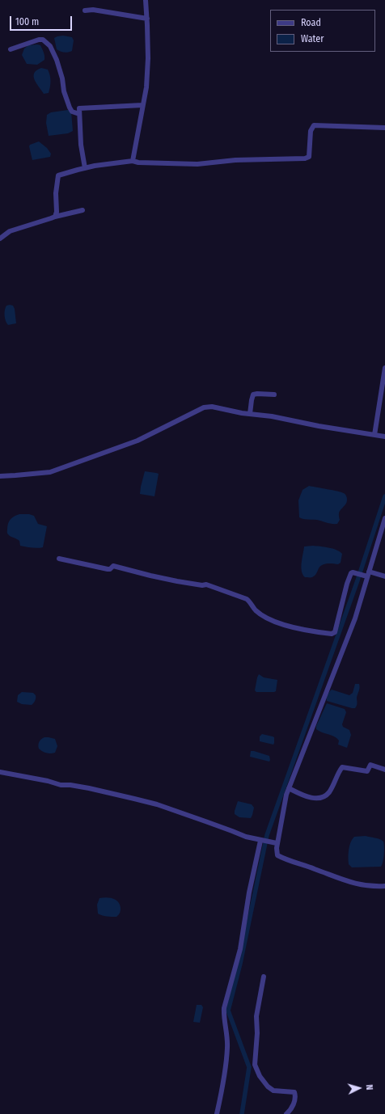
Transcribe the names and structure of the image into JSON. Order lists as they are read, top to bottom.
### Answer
{
  "legend": ["Road", "Water"],
  "scale_bar": "100 m",
  "north": "right"
}
